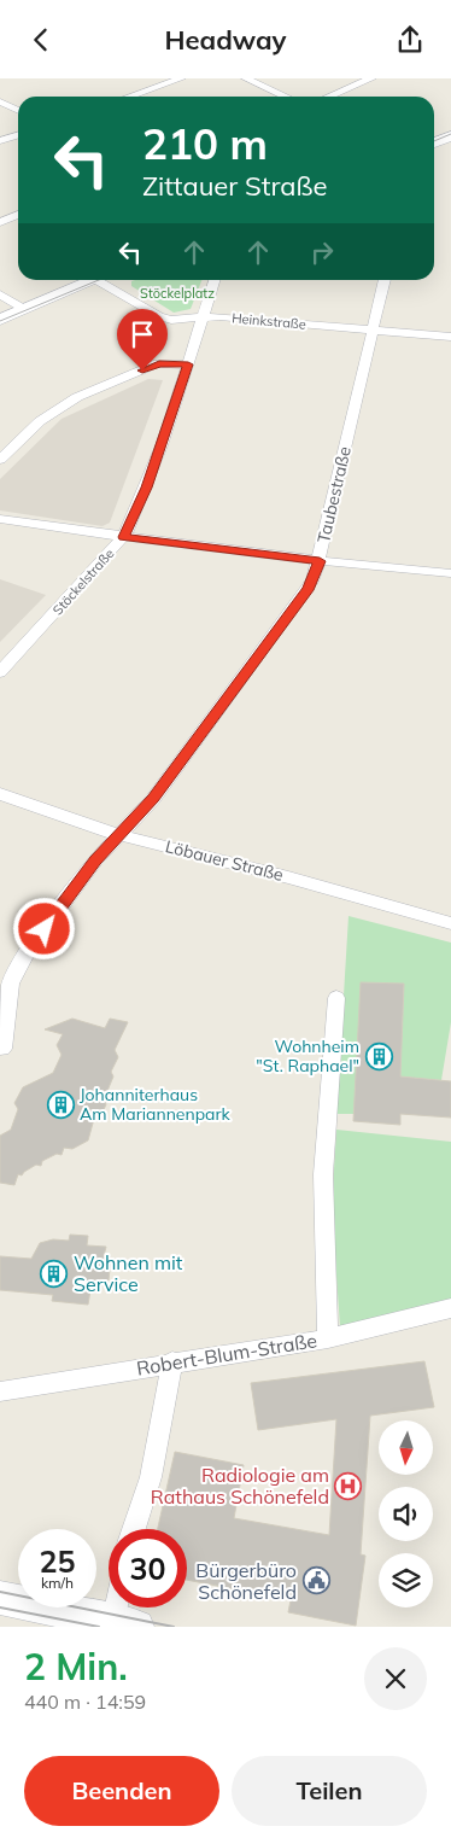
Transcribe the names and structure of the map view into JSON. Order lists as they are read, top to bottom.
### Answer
{
  "streets": {
    "street": [
      "Heinkstraße",
      "Taubestraße",
      "Stöckelstraße",
      "Löbauer Straße",
      "Robert-Blum-Straße"
    ]
  },
  "crossings": [
    ["Heinkstraße", "Taubestraße"],
    ["Heinkstraße", "Stöckelstraße"],
    ["Taubestraße", "Löbauer Straße"]
  ],
  "parks": ["Stöckelplatz"],
  "places": {
    "building": ["Wohnheim \"St. Raphael\"", "Johanniterhaus Am Mariannenpark", "Wohnen mit Service"],
    "hospital": ["Radiologie am Rathaus Schönefeld"],
    "public building": ["Bürgerbüro Schönefeld"]
  },
  "north": "bottom",
  "page": {
    "header": "Headway",
    "turn": ["210 m", "Zittauer Straße"],
    "speed": "25 km/h",
    "limit": "30",
    "heading": ["2 Min.", "440 m · 14:59"],
    "buttons": ["Beenden", "Teilen"]
  }
}
